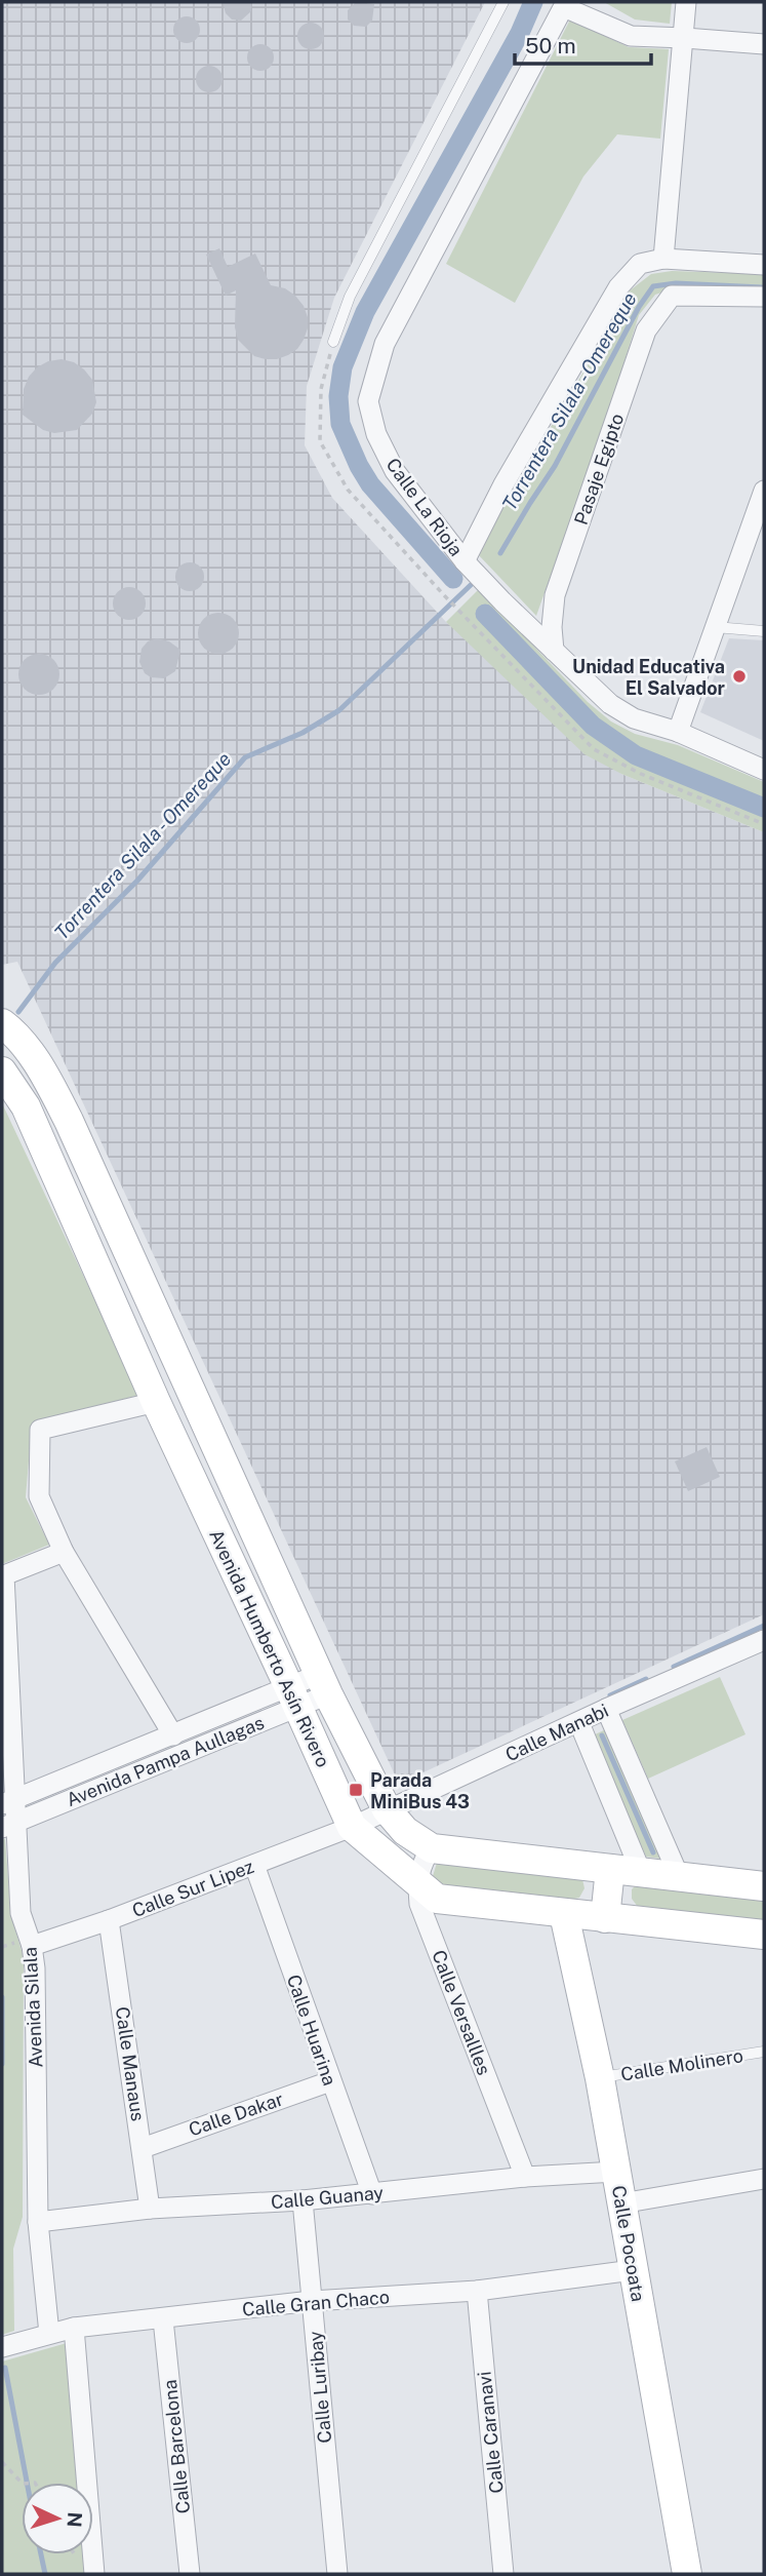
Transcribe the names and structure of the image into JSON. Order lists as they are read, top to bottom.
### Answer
{
  "streets": {
    "street": [
      "Pasaje Egipto",
      "Calle La Rioja",
      "Avenida Humberto Asín Rivero",
      "Calle Manabi",
      "Avenida Pampa Aullagas",
      "Calle Sur Lipez",
      "Avenida Silala",
      "Calle Versallles",
      "Calle Huarina",
      "Calle Manaus",
      "Calle Dakar",
      "Calle Guanay",
      "Calle Pocoata",
      "Calle Gran Chaco",
      "Calle Luribay",
      "Calle Caranavi",
      "Calle Barcelona"
    ],
    "lane": ["Calle Molinero"]
  },
  "crossings": [
    ["Pasaje Egipto", "Calle La Rioja"],
    ["Avenida Humberto Asín Rivero", "Calle Manabi"],
    ["Avenida Humberto Asín Rivero", "Avenida Pampa Aullagas"],
    ["Avenida Humberto Asín Rivero", "Calle Sur Lipez"],
    ["Avenida Humberto Asín Rivero", "Calle Versallles"],
    ["Avenida Humberto Asín Rivero", "Calle Pocoata"],
    ["Calle Manabi", "Calle Sur Lipez"],
    ["Avenida Pampa Aullagas", "Avenida Silala"],
    ["Calle Sur Lipez", "Avenida Silala"],
    ["Calle Sur Lipez", "Calle Huarina"],
    ["Calle Sur Lipez", "Calle Manaus"],
    ["Avenida Silala", "Calle Guanay"],
    ["Avenida Silala", "Calle Gran Chaco"],
    ["Calle Versallles", "Calle Guanay"],
    ["Calle Huarina", "Calle Dakar"],
    ["Calle Huarina", "Calle Guanay"],
    ["Calle Manaus", "Calle Dakar"],
    ["Calle Manaus", "Calle Guanay"],
    ["Calle Molinero", "Calle Pocoata"],
    ["Calle Guanay", "Calle Pocoata"],
    ["Calle Guanay", "Calle Luribay"],
    ["Calle Pocoata", "Calle Gran Chaco"],
    ["Calle Gran Chaco", "Calle Luribay"],
    ["Calle Gran Chaco", "Calle Caranavi"],
    ["Calle Gran Chaco", "Calle Barcelona"]
  ],
  "water": ["Torrentera Silala - Omereque"],
  "places": {
    "other": ["Unidad Educativa El Salvador"],
    "transit": ["Parada MiniBus 43"]
  },
  "scale_bar": "50 m",
  "north": "right"
}
